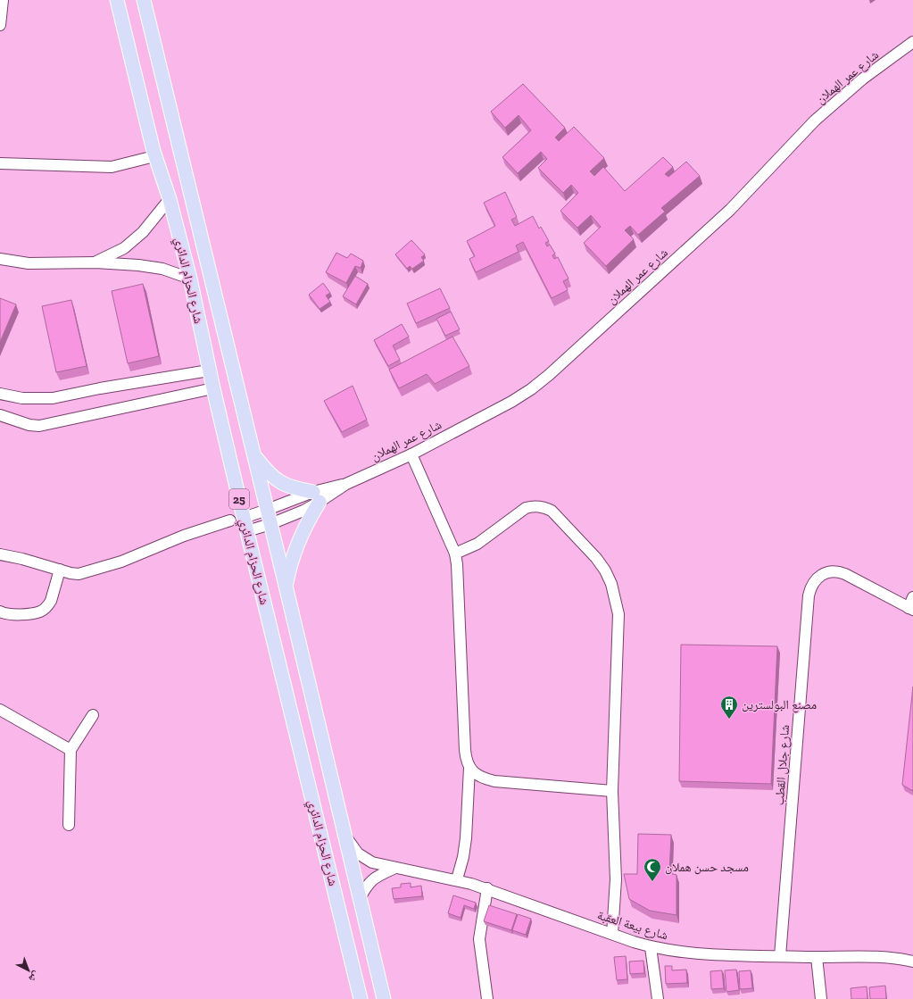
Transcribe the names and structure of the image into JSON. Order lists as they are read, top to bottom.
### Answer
{
  "streets": {
    "main road": ["شارع الحزام الدائري", "25"],
    "street": ["شارع عمر الهملان", "شارع جلال القطب", "شارع بيعة العقبة"]
  },
  "crossings": [
    ["شارع عمر الهملان", "شارع الحزام الدائري"],
    ["شارع الحزام الدائري", "شارع بيعة العقبة"],
    ["شارع جلال القطب", "شارع بيعة العقبة"]
  ],
  "places": {
    "building": ["مصنع البولسترين"],
    "mosque": ["مسجد حسن هملان"]
  },
  "north": "bottom right"
}
